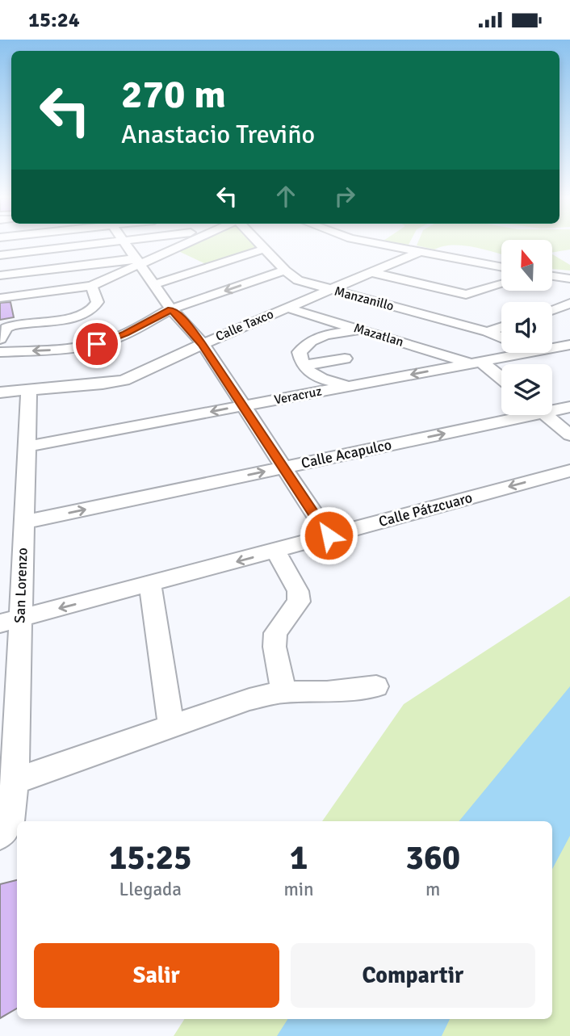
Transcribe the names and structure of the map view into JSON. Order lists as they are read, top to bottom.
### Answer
{
  "streets": {
    "street": [
      "Manzanillo",
      "Calle Taxco",
      "Mazatlan",
      "Veracruz",
      "Calle Acapulco",
      "Calle Pátzcuaro",
      "San Lorenzo"
    ]
  },
  "crossings": [
    ["Manzanillo", "Calle Taxco"],
    ["Calle Taxco", "Mazatlan"],
    ["Calle Taxco", "San Lorenzo"],
    ["Mazatlan", "Veracruz"],
    ["Veracruz", "San Lorenzo"],
    ["Calle Acapulco", "San Lorenzo"],
    ["Calle Pátzcuaro", "San Lorenzo"]
  ],
  "north": "top",
  "page": {
    "status": "15:24",
    "turn": ["270 m", "Anastacio Treviño"],
    "eta": [
      "15:25",
      "Llegada",
      "1",
      "min",
      "360",
      "m"
    ],
    "buttons": ["Salir", "Compartir"]
  }
}
